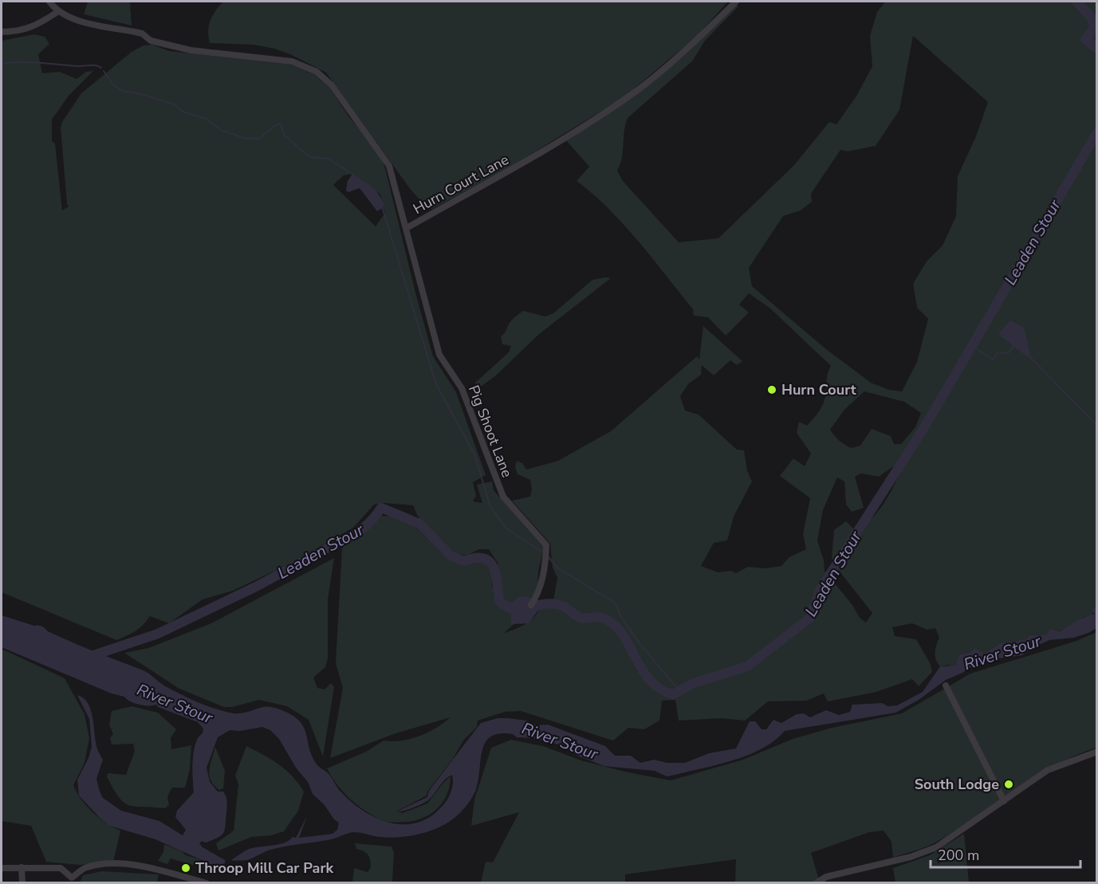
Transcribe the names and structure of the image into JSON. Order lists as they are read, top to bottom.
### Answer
{
  "streets": {
    "street": ["Hurn Court Lane", "Pig Shoot Lane"]
  },
  "crossings": [
    ["Hurn Court Lane", "Pig Shoot Lane"]
  ],
  "water": ["Leaden Stour", "River Stour"],
  "places": ["Hurn Court", "South Lodge", "Throop Mill Car Park"],
  "scale_bar": "200 m"
}
